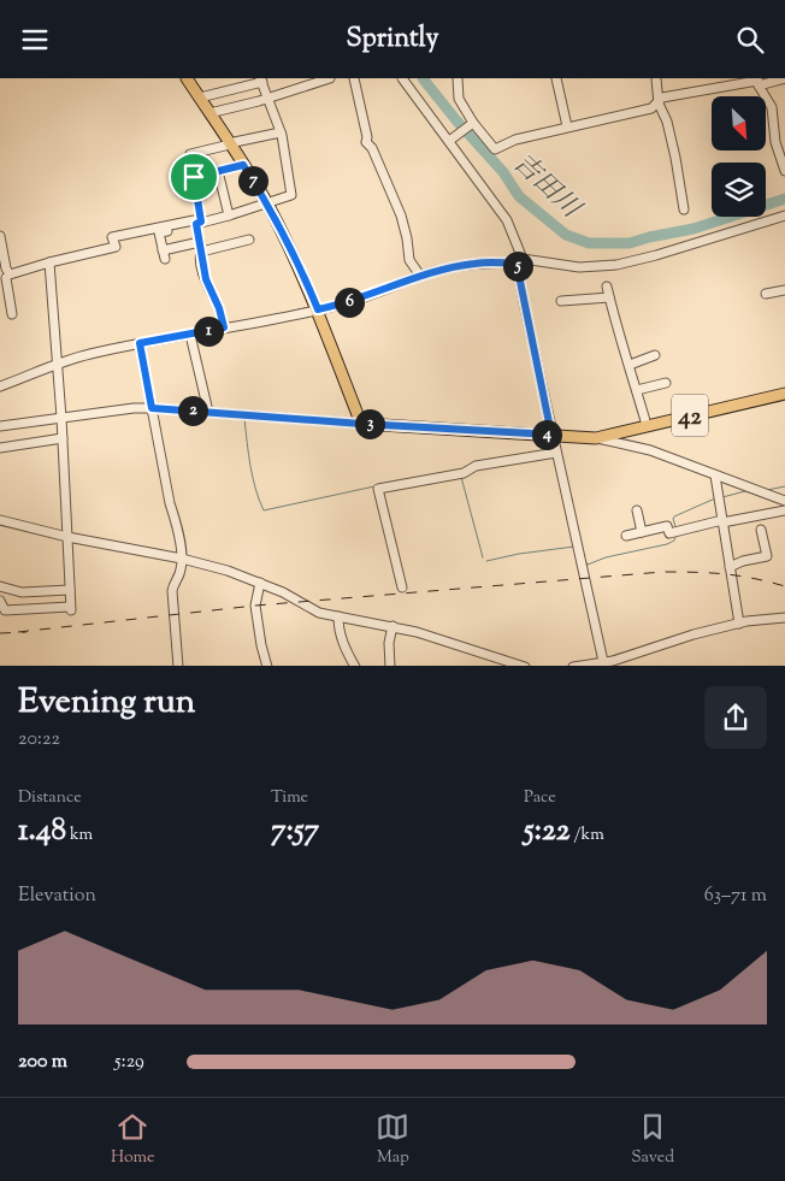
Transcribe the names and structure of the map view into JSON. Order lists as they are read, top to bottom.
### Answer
{
  "streets": {
    "main road": ["42"]
  },
  "water": ["吉田川"],
  "north": "bottom right",
  "page": {
    "header": "Sprintly",
    "pins": [
      "7",
      "5",
      "6",
      "1",
      "2",
      "3",
      "4"
    ],
    "heading": ["Evening run", "20:22"],
    "stats": [
      ["Distance", "1.48 km"],
      ["Time", "7:57"],
      ["Pace", "5:22 /km"]
    ],
    "chart": ["Elevation", "63–71 m"],
    "list": [
      {
        "name": "200 m",
        "note": "5:29"
      }
    ],
    "tabs": ["Home", "Map", "Saved"]
  }
}
